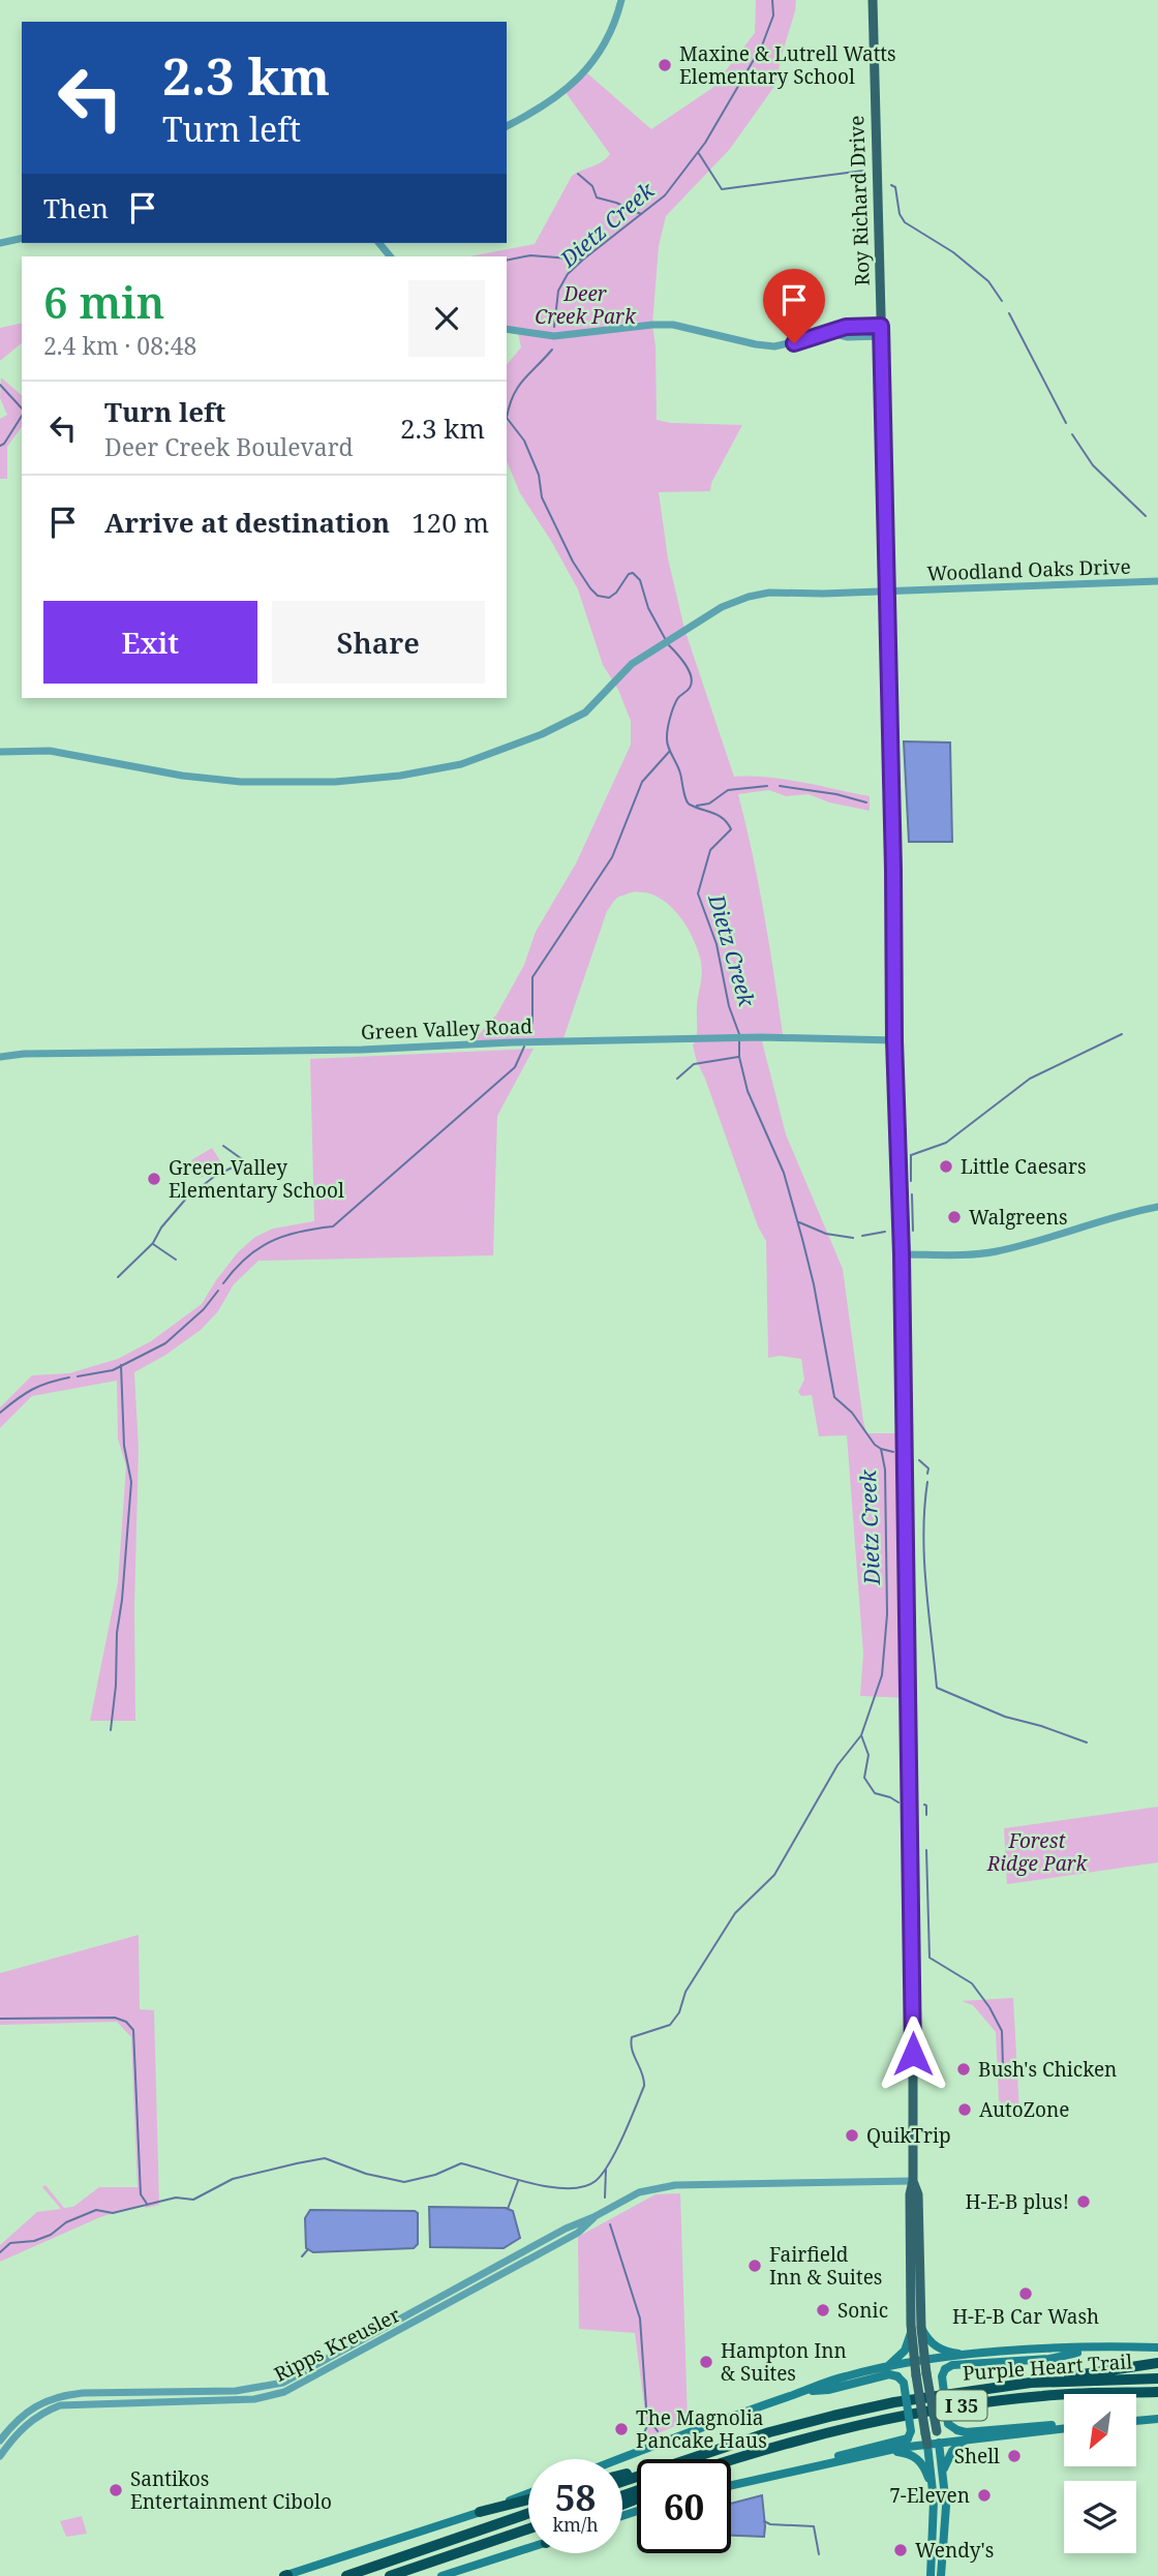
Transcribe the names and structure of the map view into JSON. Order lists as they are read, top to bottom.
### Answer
{
  "streets": {
    "highway": ["Purple Heart Trail", "I 35"],
    "main road": ["Roy Richard Drive"],
    "street": ["Woodland Oaks Drive", "Green Valley Road", "Ripps Kreusler"]
  },
  "crossings": [
    ["Roy Richard Drive", "Woodland Oaks Drive"],
    ["Roy Richard Drive", "Green Valley Road"],
    ["Roy Richard Drive", "Ripps Kreusler"]
  ],
  "water": ["Dietz Creek"],
  "parks": ["Deer Creek Park", "Forest Ridge Park"],
  "places": [
    "Maxine & Lutrell Watts Elementary School",
    "Little Caesars",
    "Green Valley Elementary School",
    "Walgreens",
    "Bush's Chicken",
    "AutoZone",
    "QuikTrip",
    "H-E-B plus!",
    "Fairfield Inn & Suites",
    "H-E-B Car Wash",
    "Sonic",
    "Hampton Inn & Suites",
    "The Magnolia Pancake Haus",
    "Shell",
    "Santikos Entertainment Cibolo",
    "7-Eleven",
    "Wendy's"
  ],
  "north": "bottom left",
  "page": {
    "turn": ["2.3 km", "Turn left"],
    "then": "Then",
    "heading": ["6 min", "2.4 km · 08:48"],
    "list": [
      {
        "name": "Turn left",
        "note": "Deer Creek Boulevard",
        "value": "2.3 km"
      },
      {
        "name": "Arrive at destination",
        "value": "120 m"
      }
    ],
    "buttons": ["Exit", "Share"],
    "speed": "58 km/h",
    "limit": "60"
  }
}
